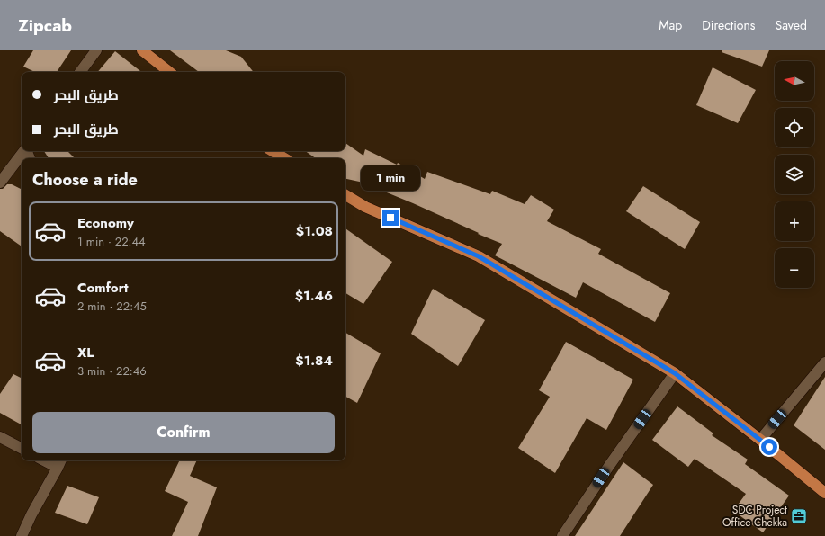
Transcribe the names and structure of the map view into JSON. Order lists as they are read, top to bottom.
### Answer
{
  "places": {
    "office": ["SDC Project Office Chekka"]
  },
  "north": "left",
  "page": {
    "header": "Zipcab",
    "nav": ["Map", "Directions", "Saved"],
    "map_buttons": ["+", "−"],
    "banner": ["طريق البحر", "طريق البحر"],
    "heading": "Choose a ride",
    "bubble": "1 min",
    "list": [
      {
        "name": "Economy",
        "note": "1 min · 22:44",
        "value": "$1.08"
      },
      {
        "name": "Comfort",
        "note": "2 min · 22:45",
        "value": "$1.46"
      },
      {
        "name": "XL",
        "note": "3 min · 22:46",
        "value": "$1.84"
      }
    ],
    "buttons": "Confirm"
  }
}
